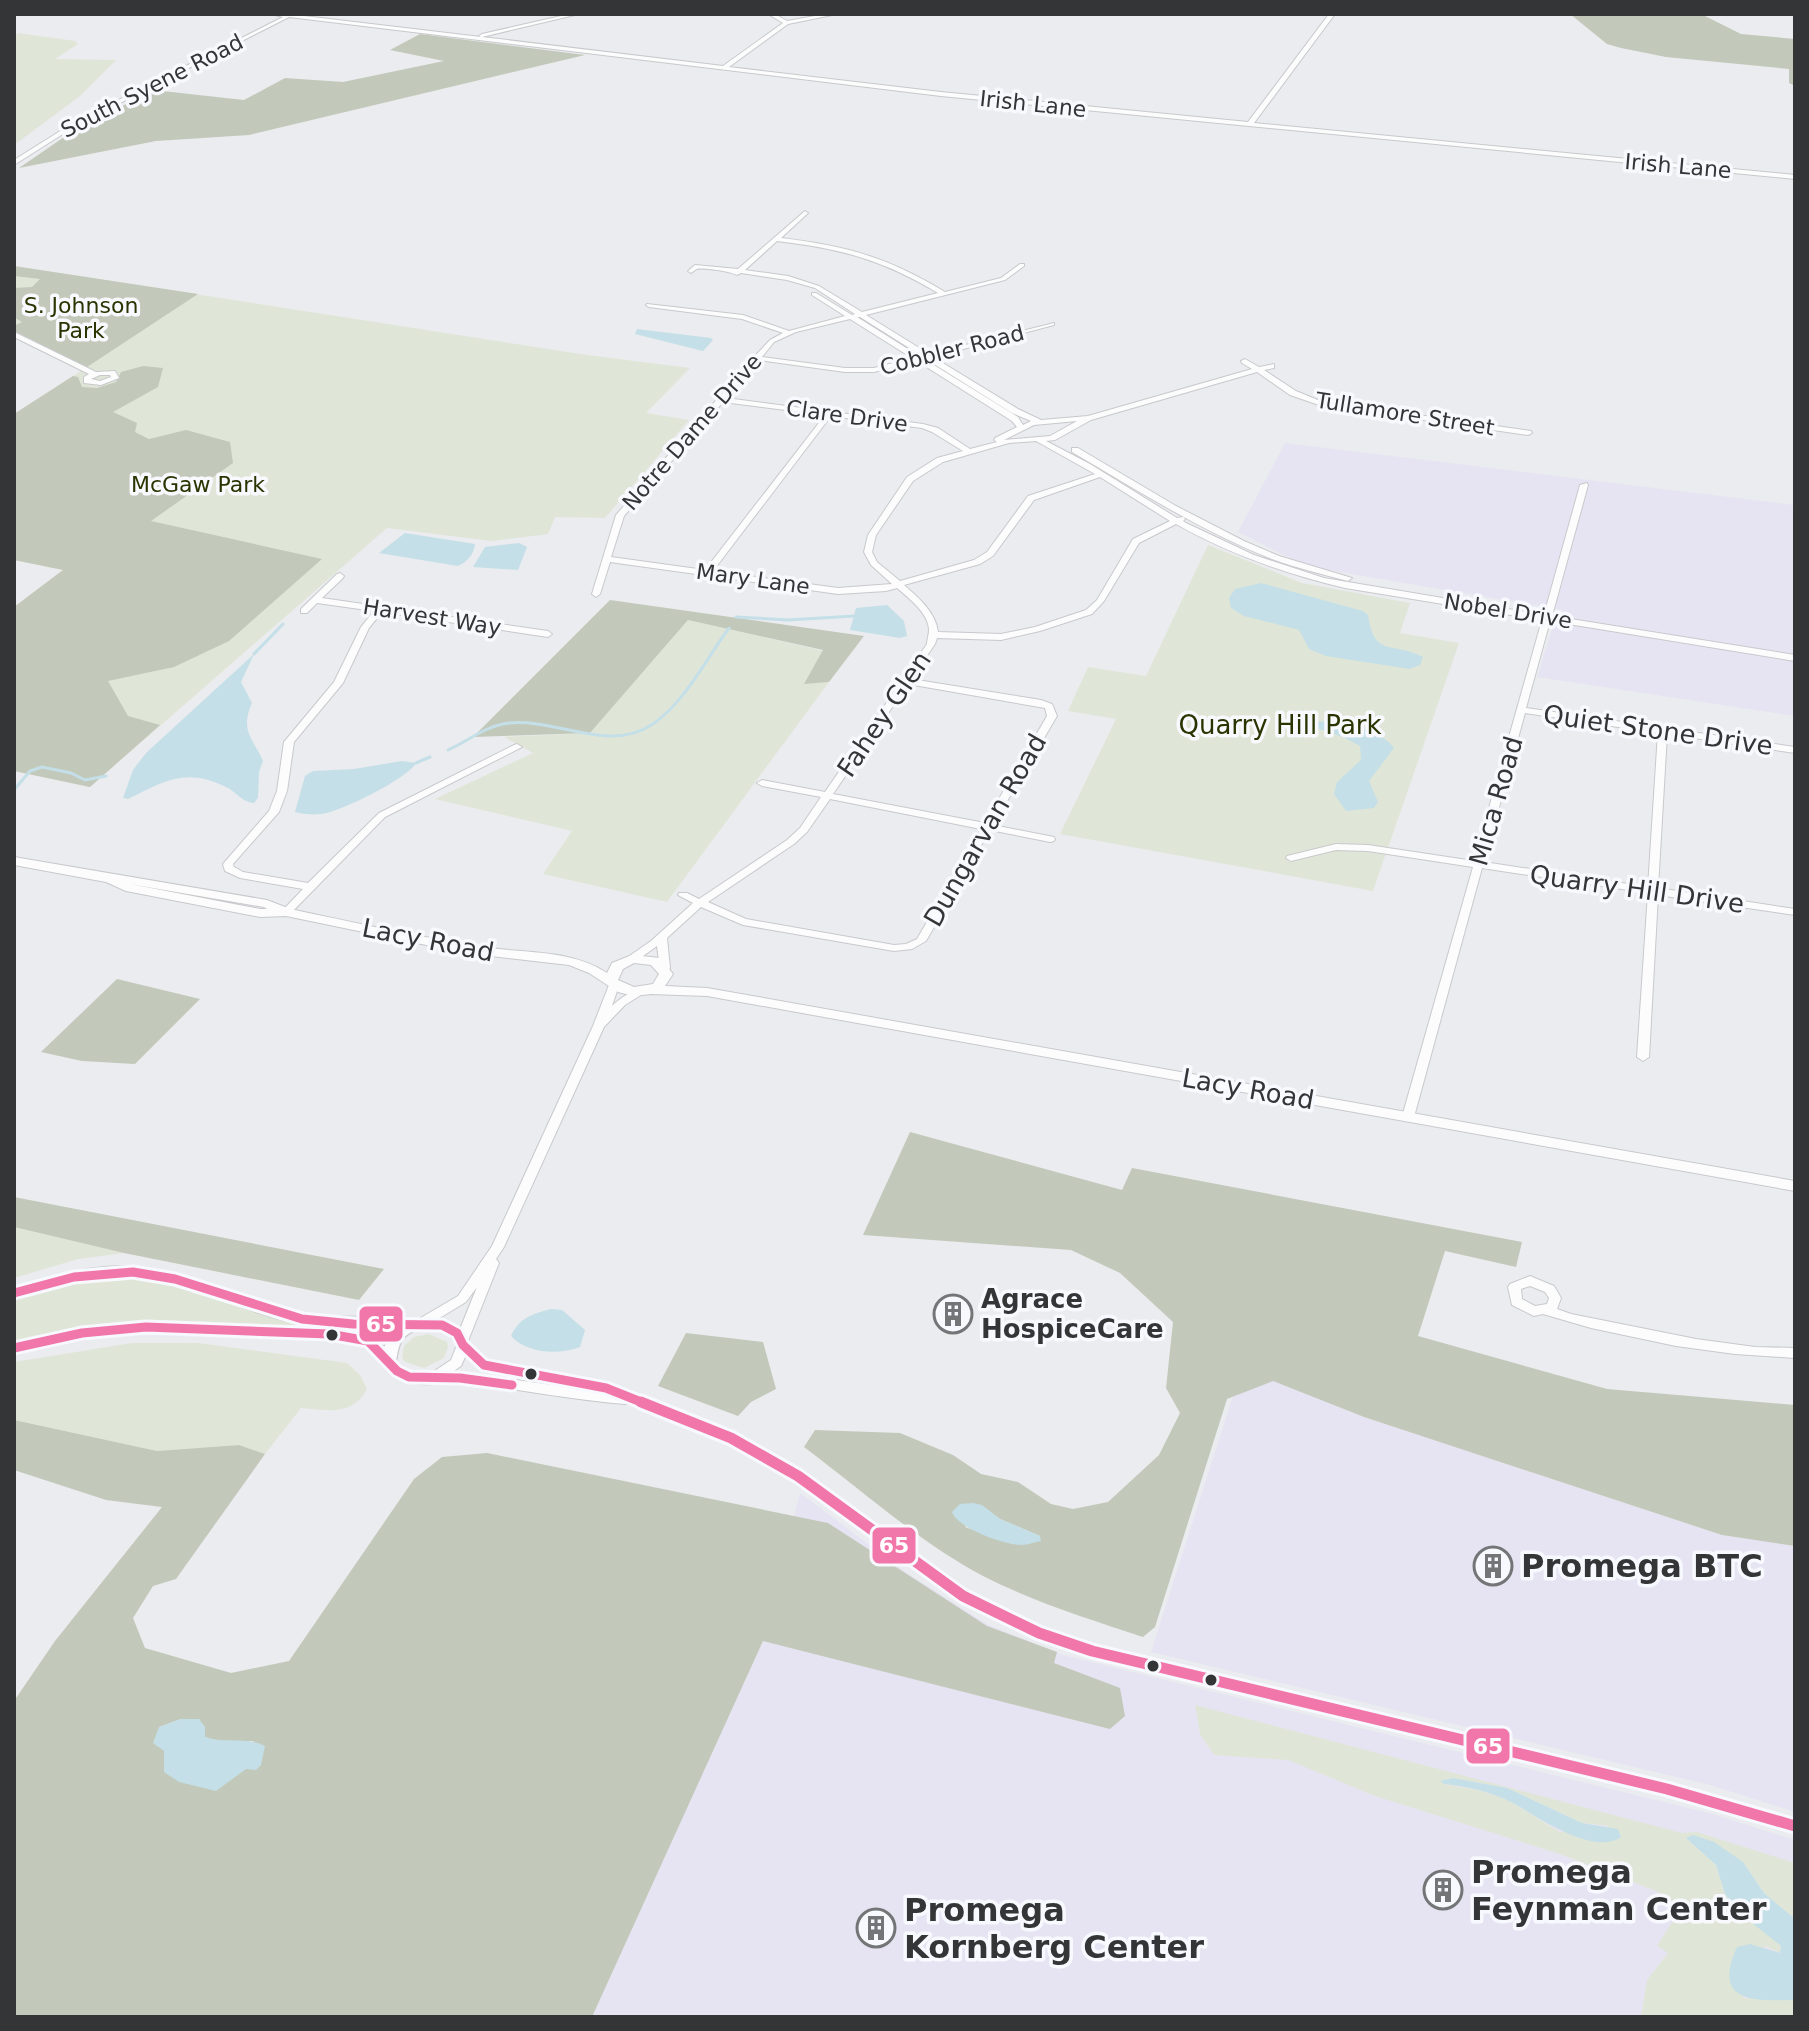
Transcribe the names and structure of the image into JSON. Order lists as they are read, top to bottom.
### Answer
{
  "streets": {
    "main road": ["Lacy Road"],
    "street": [
      "South Syene Road",
      "Irish Lane",
      "Cobbler Road",
      "Tullamore Street",
      "Clare Drive",
      "Notre Dame Drive",
      "Mary Lane",
      "Nobel Drive",
      "Harvest Way",
      "Fahey Glen",
      "Quiet Stone Drive",
      "Mica Road",
      "Dungarvan Road",
      "Quarry Hill Drive"
    ]
  },
  "crossings": [
    ["South Syene Road", "Irish Lane"],
    ["Cobbler Road", "Notre Dame Drive"],
    ["Cobbler Road", "Nobel Drive"],
    ["Clare Drive", "Notre Dame Drive"],
    ["Clare Drive", "Fahey Glen"],
    ["Notre Dame Drive", "Mary Lane"],
    ["Notre Dame Drive", "Nobel Drive"],
    ["Mary Lane", "Nobel Drive"],
    ["Mary Lane", "Fahey Glen"],
    ["Nobel Drive", "Fahey Glen"],
    ["Nobel Drive", "Mica Road"],
    ["Fahey Glen", "Dungarvan Road"],
    ["Fahey Glen", "Lacy Road"],
    ["Quiet Stone Drive", "Mica Road"],
    ["Mica Road", "Quarry Hill Drive"],
    ["Mica Road", "Lacy Road"]
  ],
  "parks": ["S. Johnson Park", "McGaw Park", "Quarry Hill Park"],
  "places": {
    "building": [
      "Agrace HospiceCare",
      "Promega BTC",
      "Promega Feynman Center",
      "Promega Kornberg Center"
    ]
  },
  "lines": ["transit line 65"]
}
